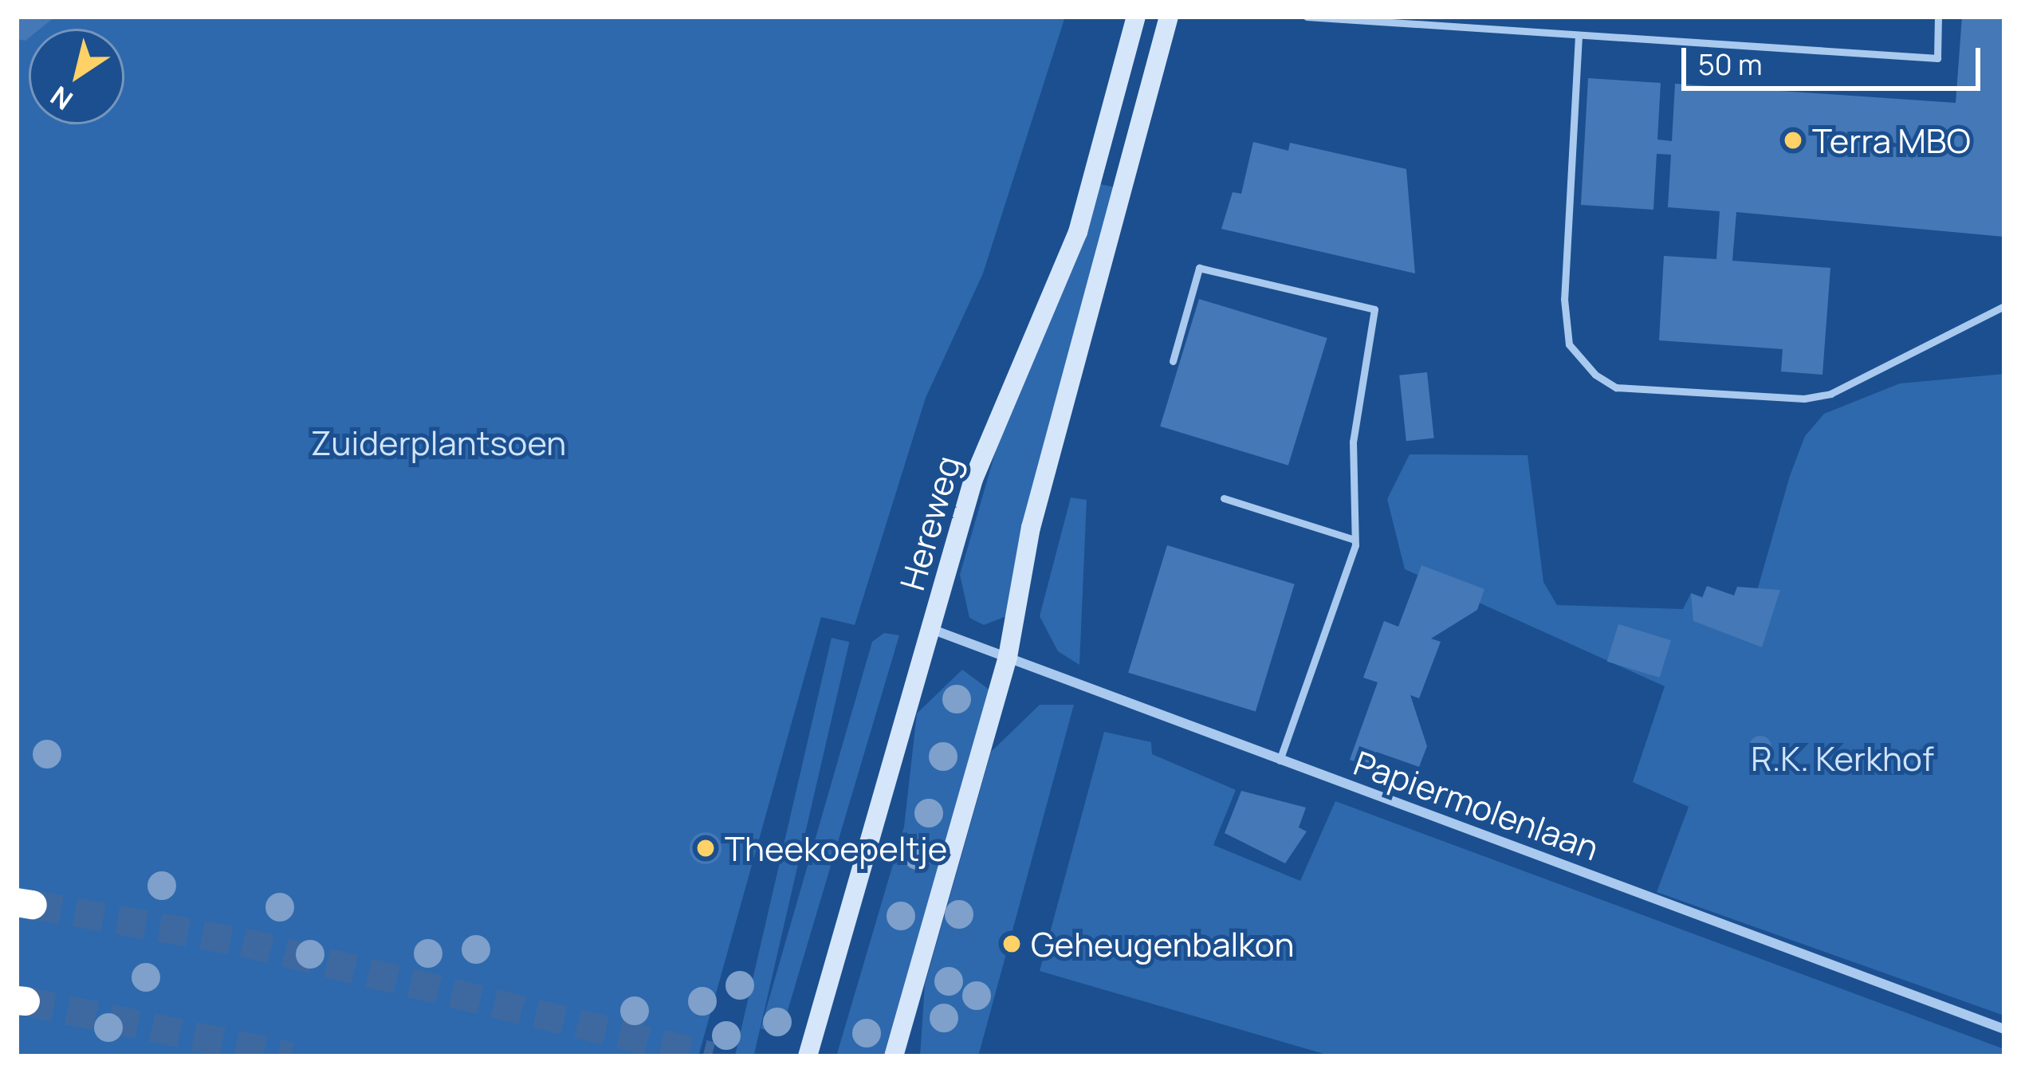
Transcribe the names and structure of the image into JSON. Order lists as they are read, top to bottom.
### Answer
{
  "streets": {
    "main road": ["Hereweg"],
    "street": ["Papiermolenlaan"]
  },
  "crossings": [
    ["Hereweg", "Papiermolenlaan"]
  ],
  "parks": ["Zuiderplantsoen", "R.K. Kerkhof"],
  "places": ["Terra MBO", "Theekoepeltje", "Geheugenbalkon"],
  "scale_bar": "50 m",
  "north": "bottom left"
}
